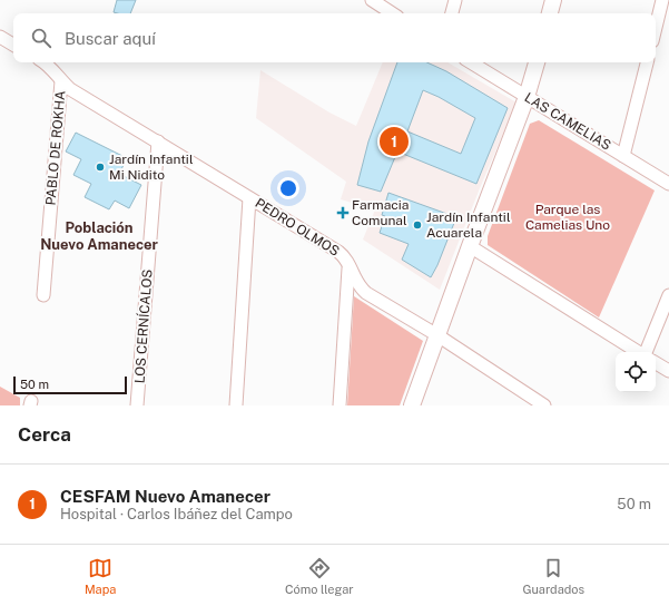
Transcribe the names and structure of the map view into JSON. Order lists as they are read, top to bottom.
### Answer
{
  "streets": {
    "street": [
      "LAS CAMELIAS",
      "PABLO DE ROKHA",
      "PEDRO OLMOS",
      "LOS CERNÍCALOS"
    ]
  },
  "crossings": [
    ["PABLO DE ROKHA", "PEDRO OLMOS"],
    ["PEDRO OLMOS", "LOS CERNÍCALOS"]
  ],
  "districts": ["Población Nuevo Amanecer"],
  "parks": ["Parque las Camelias Uno"],
  "places": {
    "other": ["Jardín Infantil Mi Nidito", "Jardín Infantil Acuarela"],
    "health": ["Farmacia Comunal"]
  },
  "scale_bar": "50 m",
  "page": {
    "search": "Buscar aquí",
    "pins": "1",
    "scale": "50 m",
    "heading": "Cerca",
    "list": [
      {
        "mark": "1",
        "name": "CESFAM Nuevo Amanecer",
        "note": "Hospital · Carlos Ibáñez del Campo",
        "value": "50 m"
      }
    ],
    "nav": ["Mapa", "Cómo llegar", "Guardados"]
  }
}
